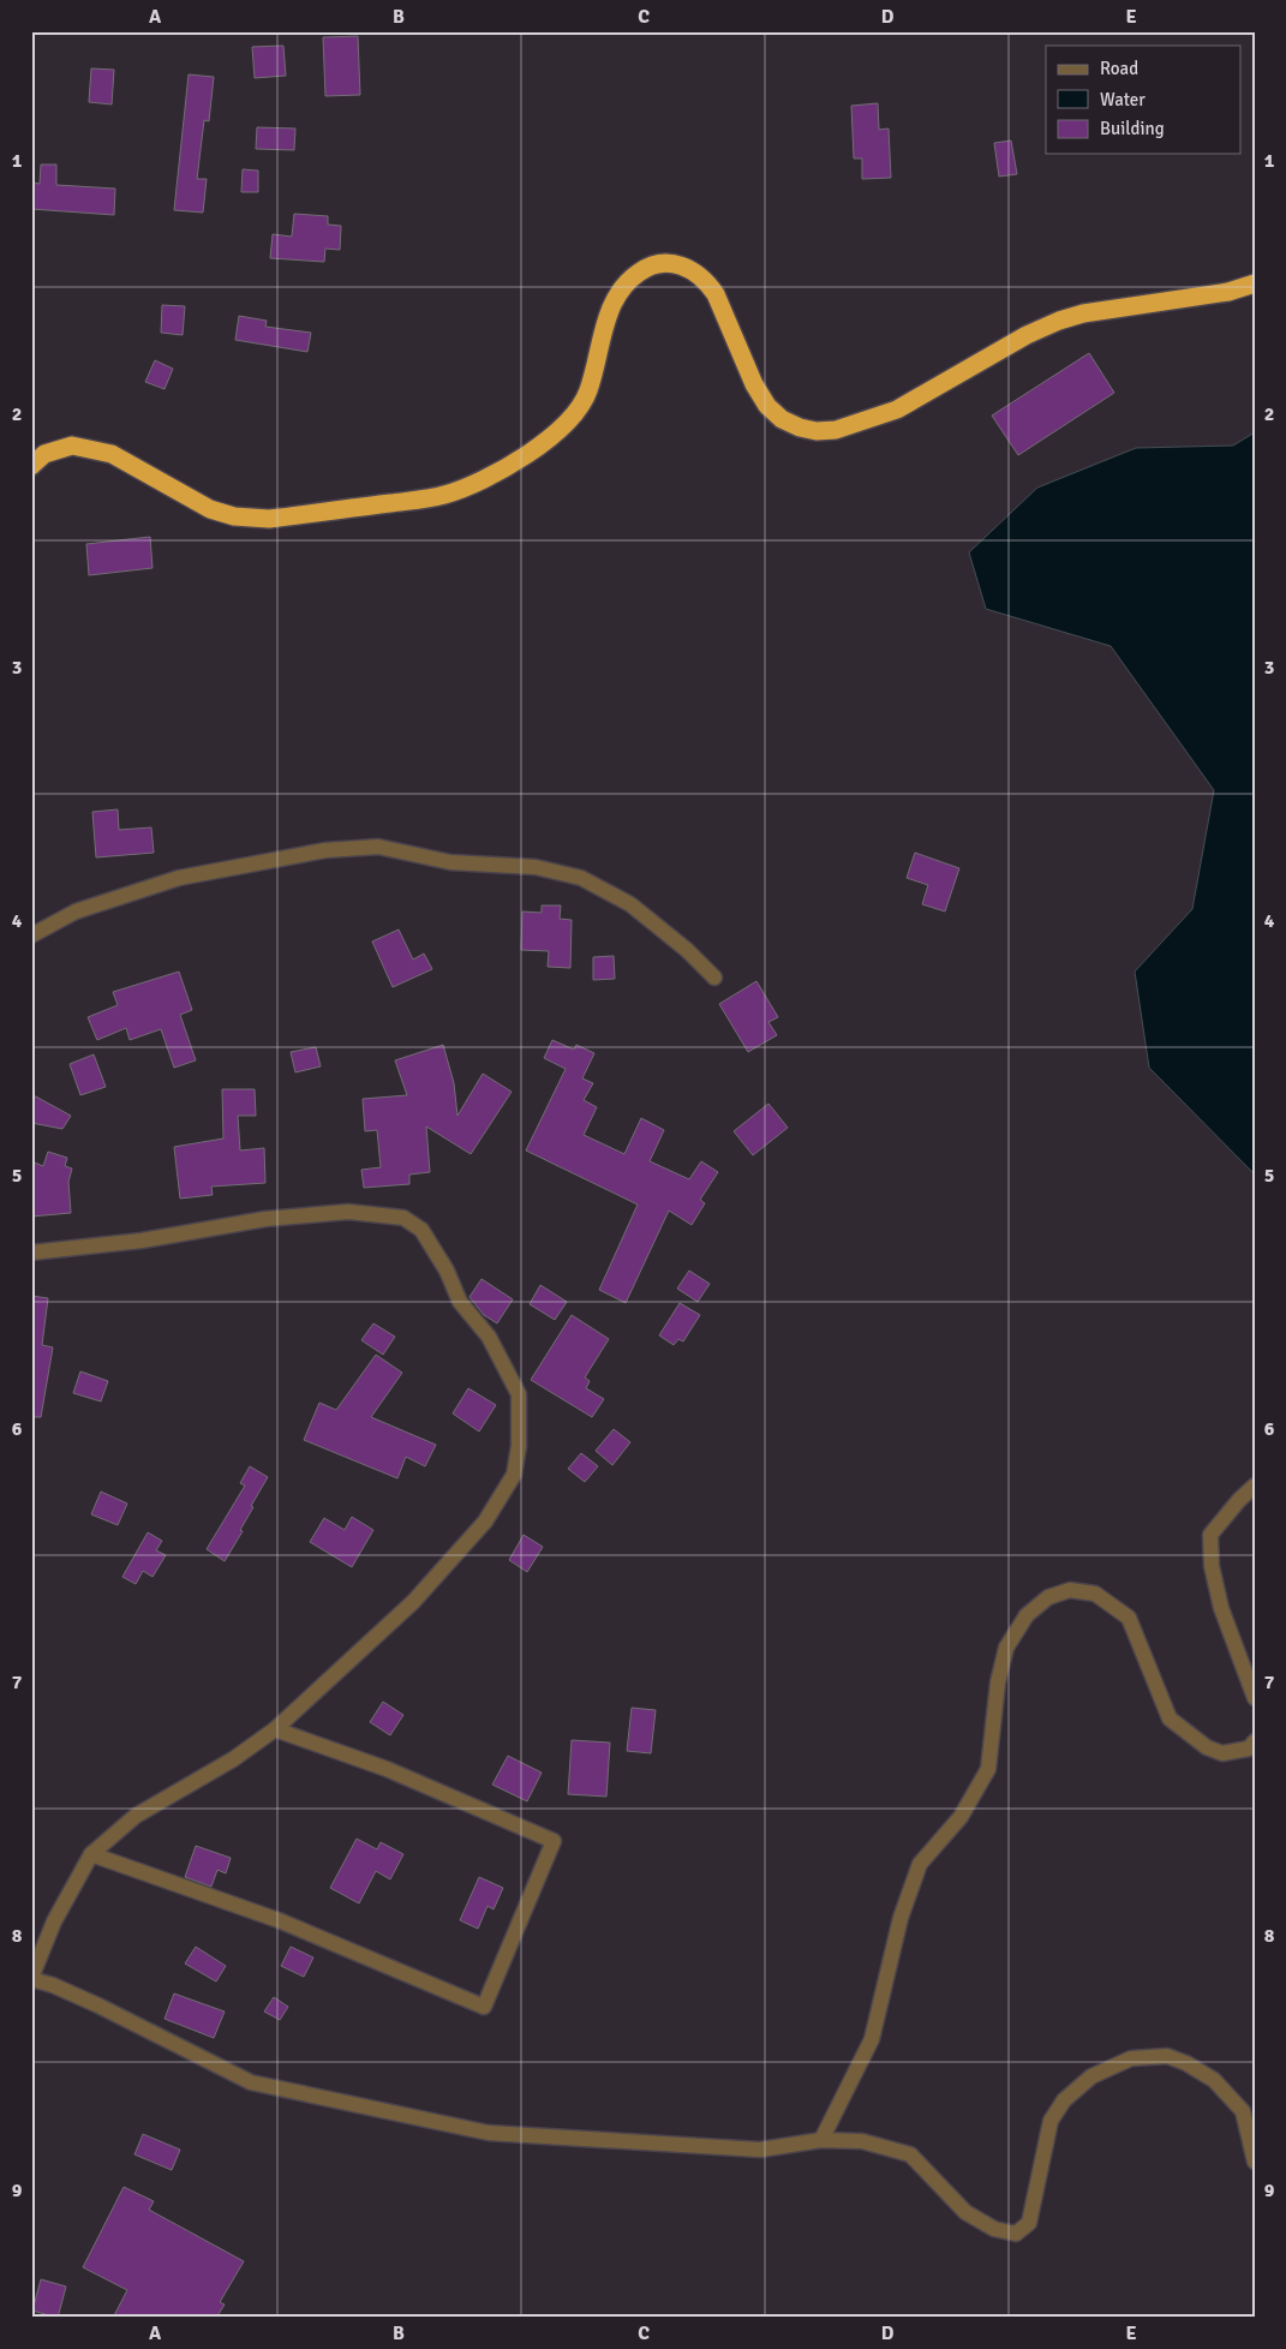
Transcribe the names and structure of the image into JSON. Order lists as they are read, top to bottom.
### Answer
{
  "legend": ["Road", "Water", "Building"],
  "grid": {
    "columns": [
      "A",
      "B",
      "C",
      "D",
      "E"
    ],
    "rows": [
      "1",
      "2",
      "3",
      "4",
      "5",
      "6",
      "7",
      "8",
      "9"
    ]
  }
}
